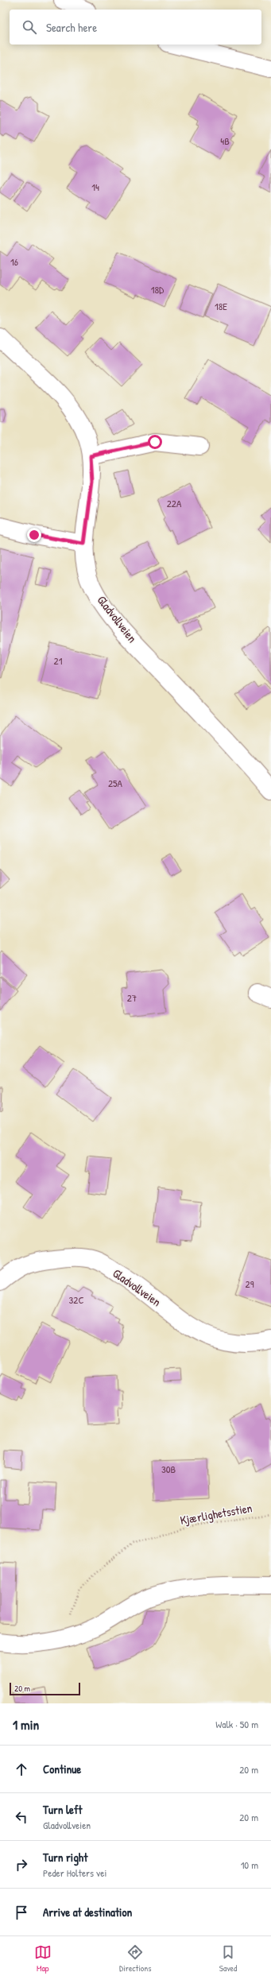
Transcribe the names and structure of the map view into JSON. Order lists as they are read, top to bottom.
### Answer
{
  "streets": {
    "street": ["Gladvollveien"],
    "path": ["Kjærlighetsstien"]
  },
  "house_numbers": [
    "4B",
    "14",
    "16",
    "18D",
    "18E",
    "22A",
    "21",
    "25A",
    "27",
    "29",
    "32C",
    "30B"
  ],
  "scale_bar": "20 m",
  "page": {
    "search": "Search here",
    "scale": "20 m",
    "heading": ["1 min", "Walk · 50 m"],
    "list": [
      ["Continue", "20 m"],
      ["Turn left", "Gladvollveien", "20 m"],
      ["Turn right", "Peder Holters vei", "10 m"],
      "Arrive at destination"
    ],
    "nav": ["Map", "Directions", "Saved"]
  }
}
